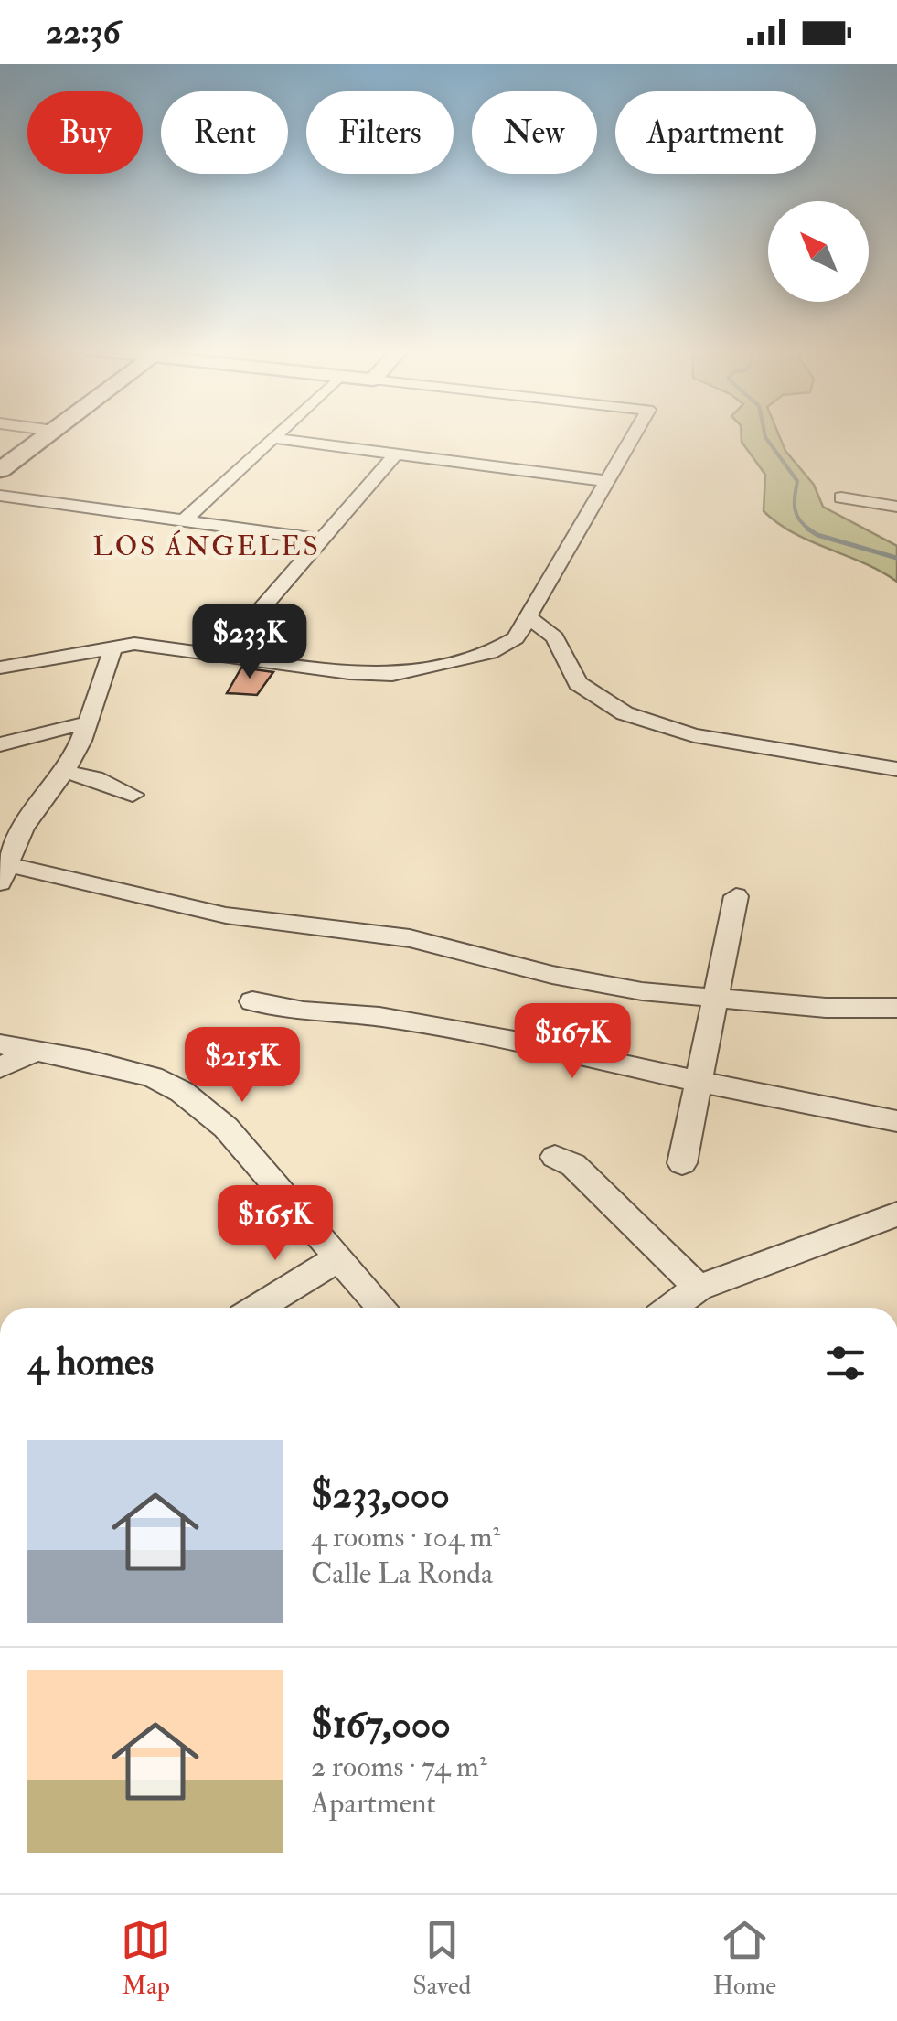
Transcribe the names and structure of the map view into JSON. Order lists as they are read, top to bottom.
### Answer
{
  "districts": ["LOS ÁNGELES"],
  "north": "top left",
  "page": {
    "status": "22:36",
    "chip": [
      "Buy",
      "Rent",
      "Filters",
      "New",
      "Apartment"
    ],
    "price": [
      "$233K",
      "$167K",
      "$215K",
      "$165K"
    ],
    "heading": "4 homes",
    "list": [
      {
        "name": "$233,000",
        "note": "4 rooms · 104 m² · Calle La Ronda"
      },
      {
        "name": "$167,000",
        "note": "2 rooms · 74 m² · Apartment"
      }
    ],
    "tabs": ["Map", "Saved", "Home"]
  }
}
